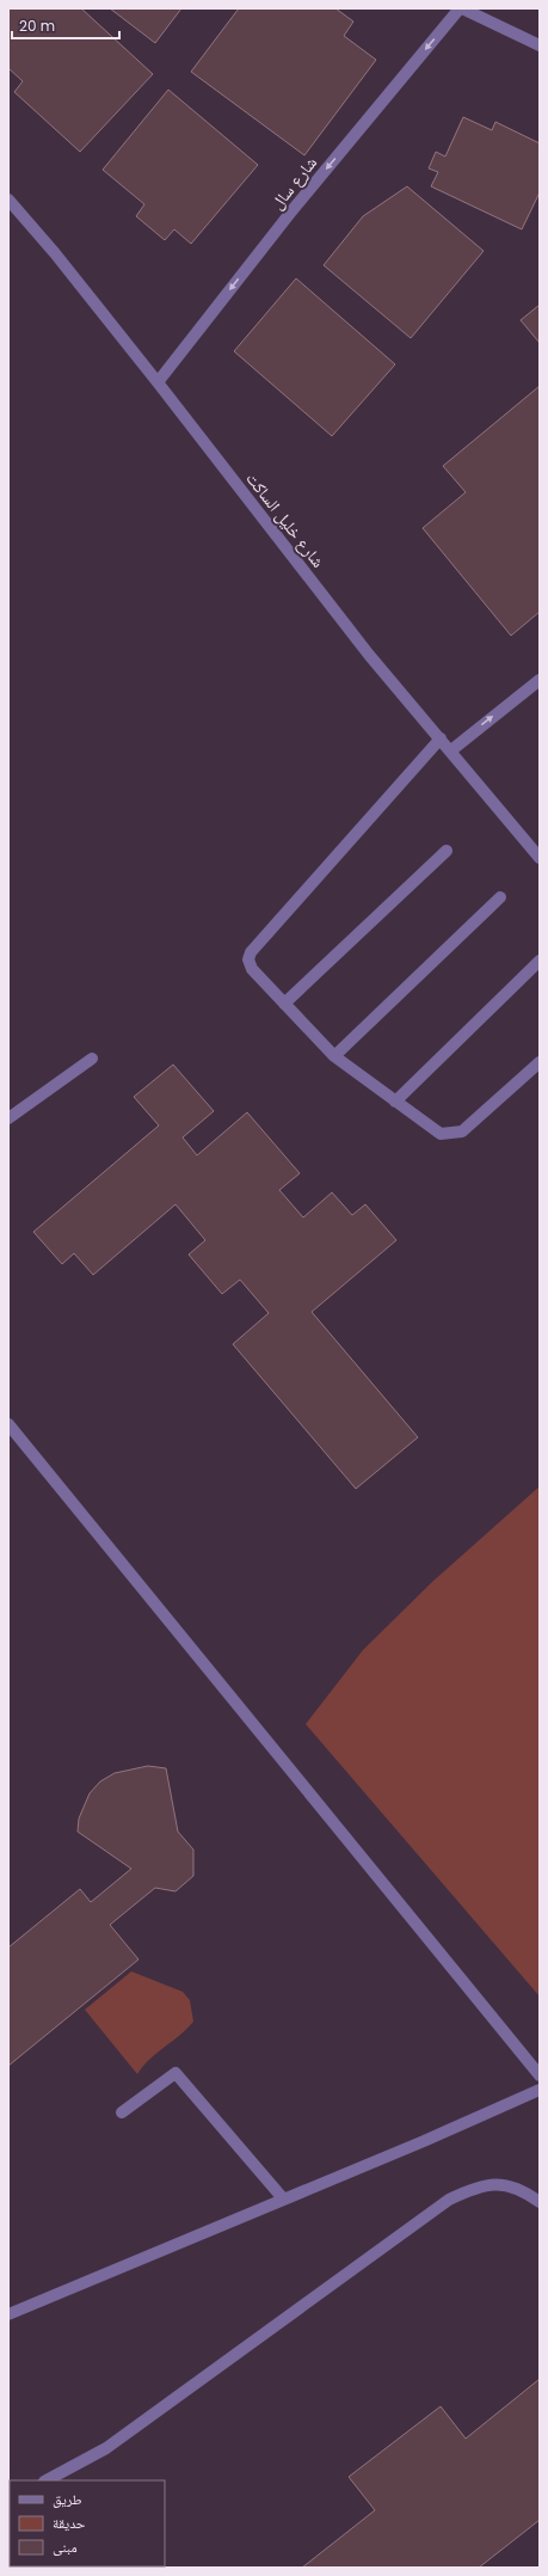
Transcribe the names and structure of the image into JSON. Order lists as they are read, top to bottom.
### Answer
{
  "streets": {
    "street": ["شارع سال", "شارع خليل الساكت"]
  },
  "crossings": [
    ["شارع سال", "شارع خليل الساكت"]
  ],
  "one_way": ["شارع سال"],
  "legend": ["طريق", "حديقة", "مبنى"],
  "scale_bar": "20 m"
}
